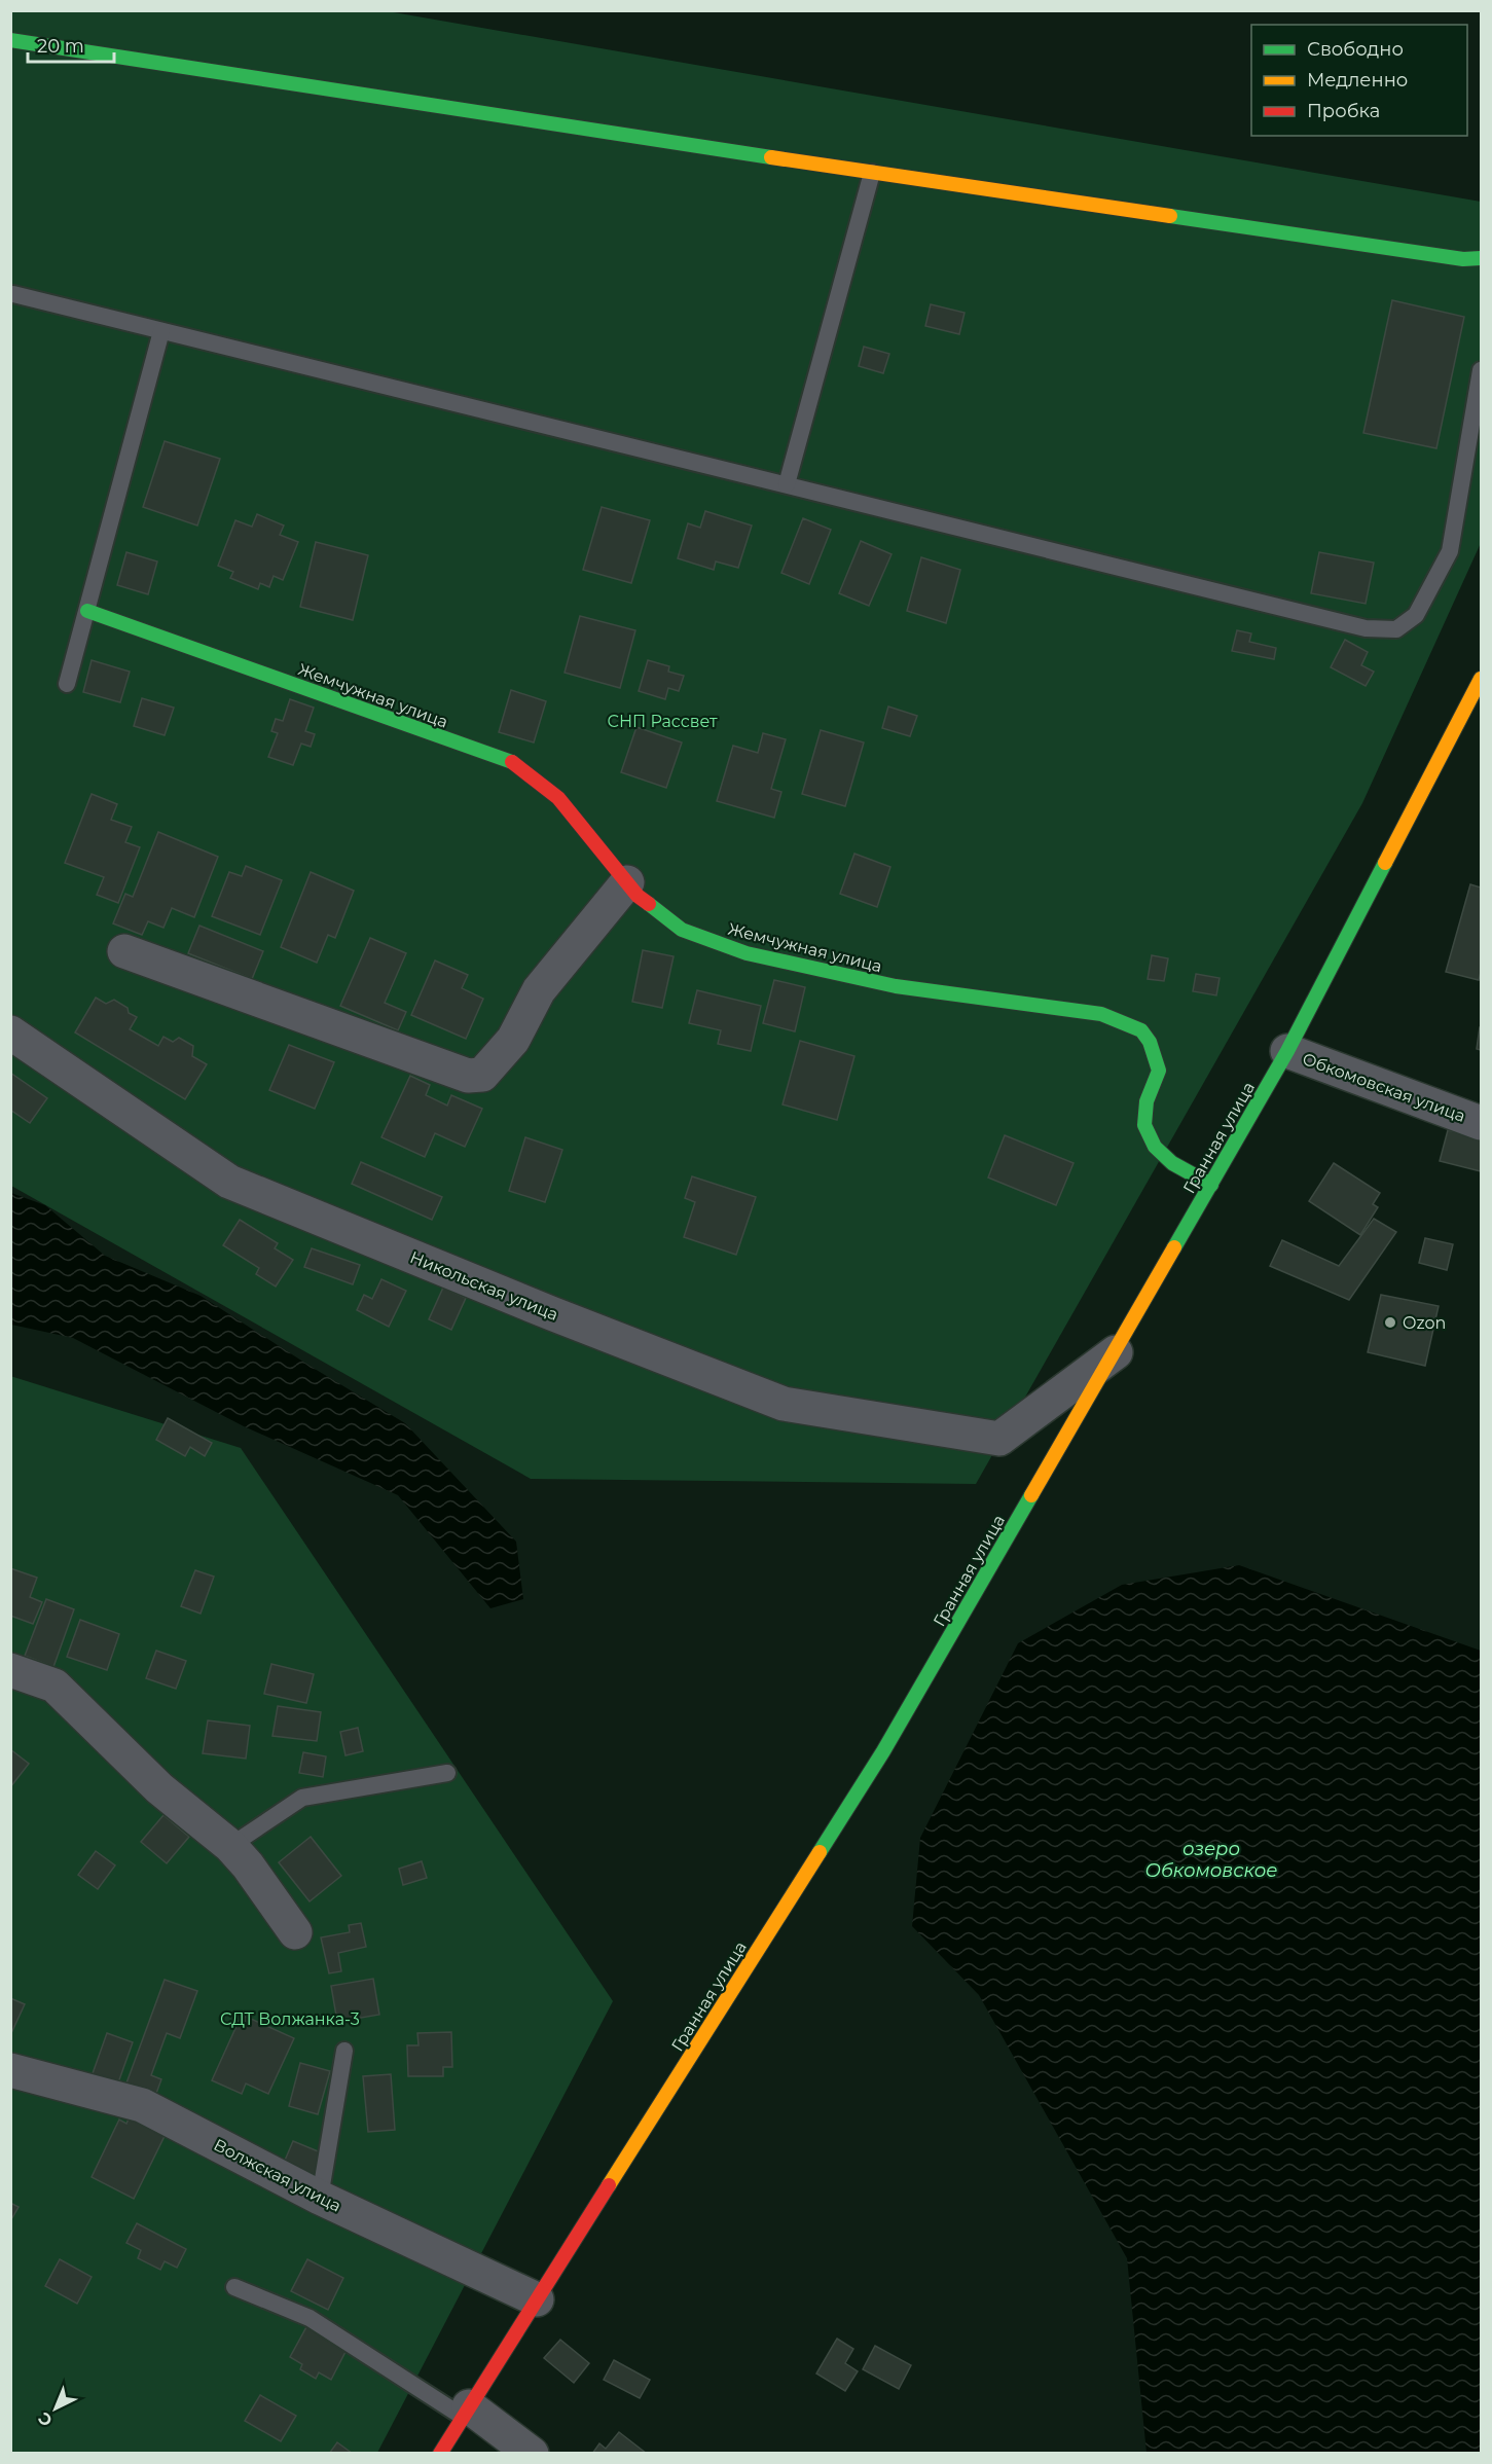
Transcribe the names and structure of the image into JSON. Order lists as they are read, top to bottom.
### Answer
{
  "streets": {
    "street": [
      "Жемчужная улица",
      "Обкомовская улица",
      "Гранная улица",
      "Никольская улица",
      "Волжская улица"
    ]
  },
  "crossings": [
    ["Жемчужная улица", "Гранная улица"],
    ["Обкомовская улица", "Гранная улица"],
    ["Гранная улица", "Никольская улица"],
    ["Гранная улица", "Волжская улица"]
  ],
  "water": ["озеро Обкомовское"],
  "parks": ["СНП Рассвет", "СДТ Волжанка-3"],
  "places": ["Ozon"],
  "legend": ["Свободно", "Медленно", "Пробка"],
  "scale_bar": "20 m",
  "north": "bottom left"
}
